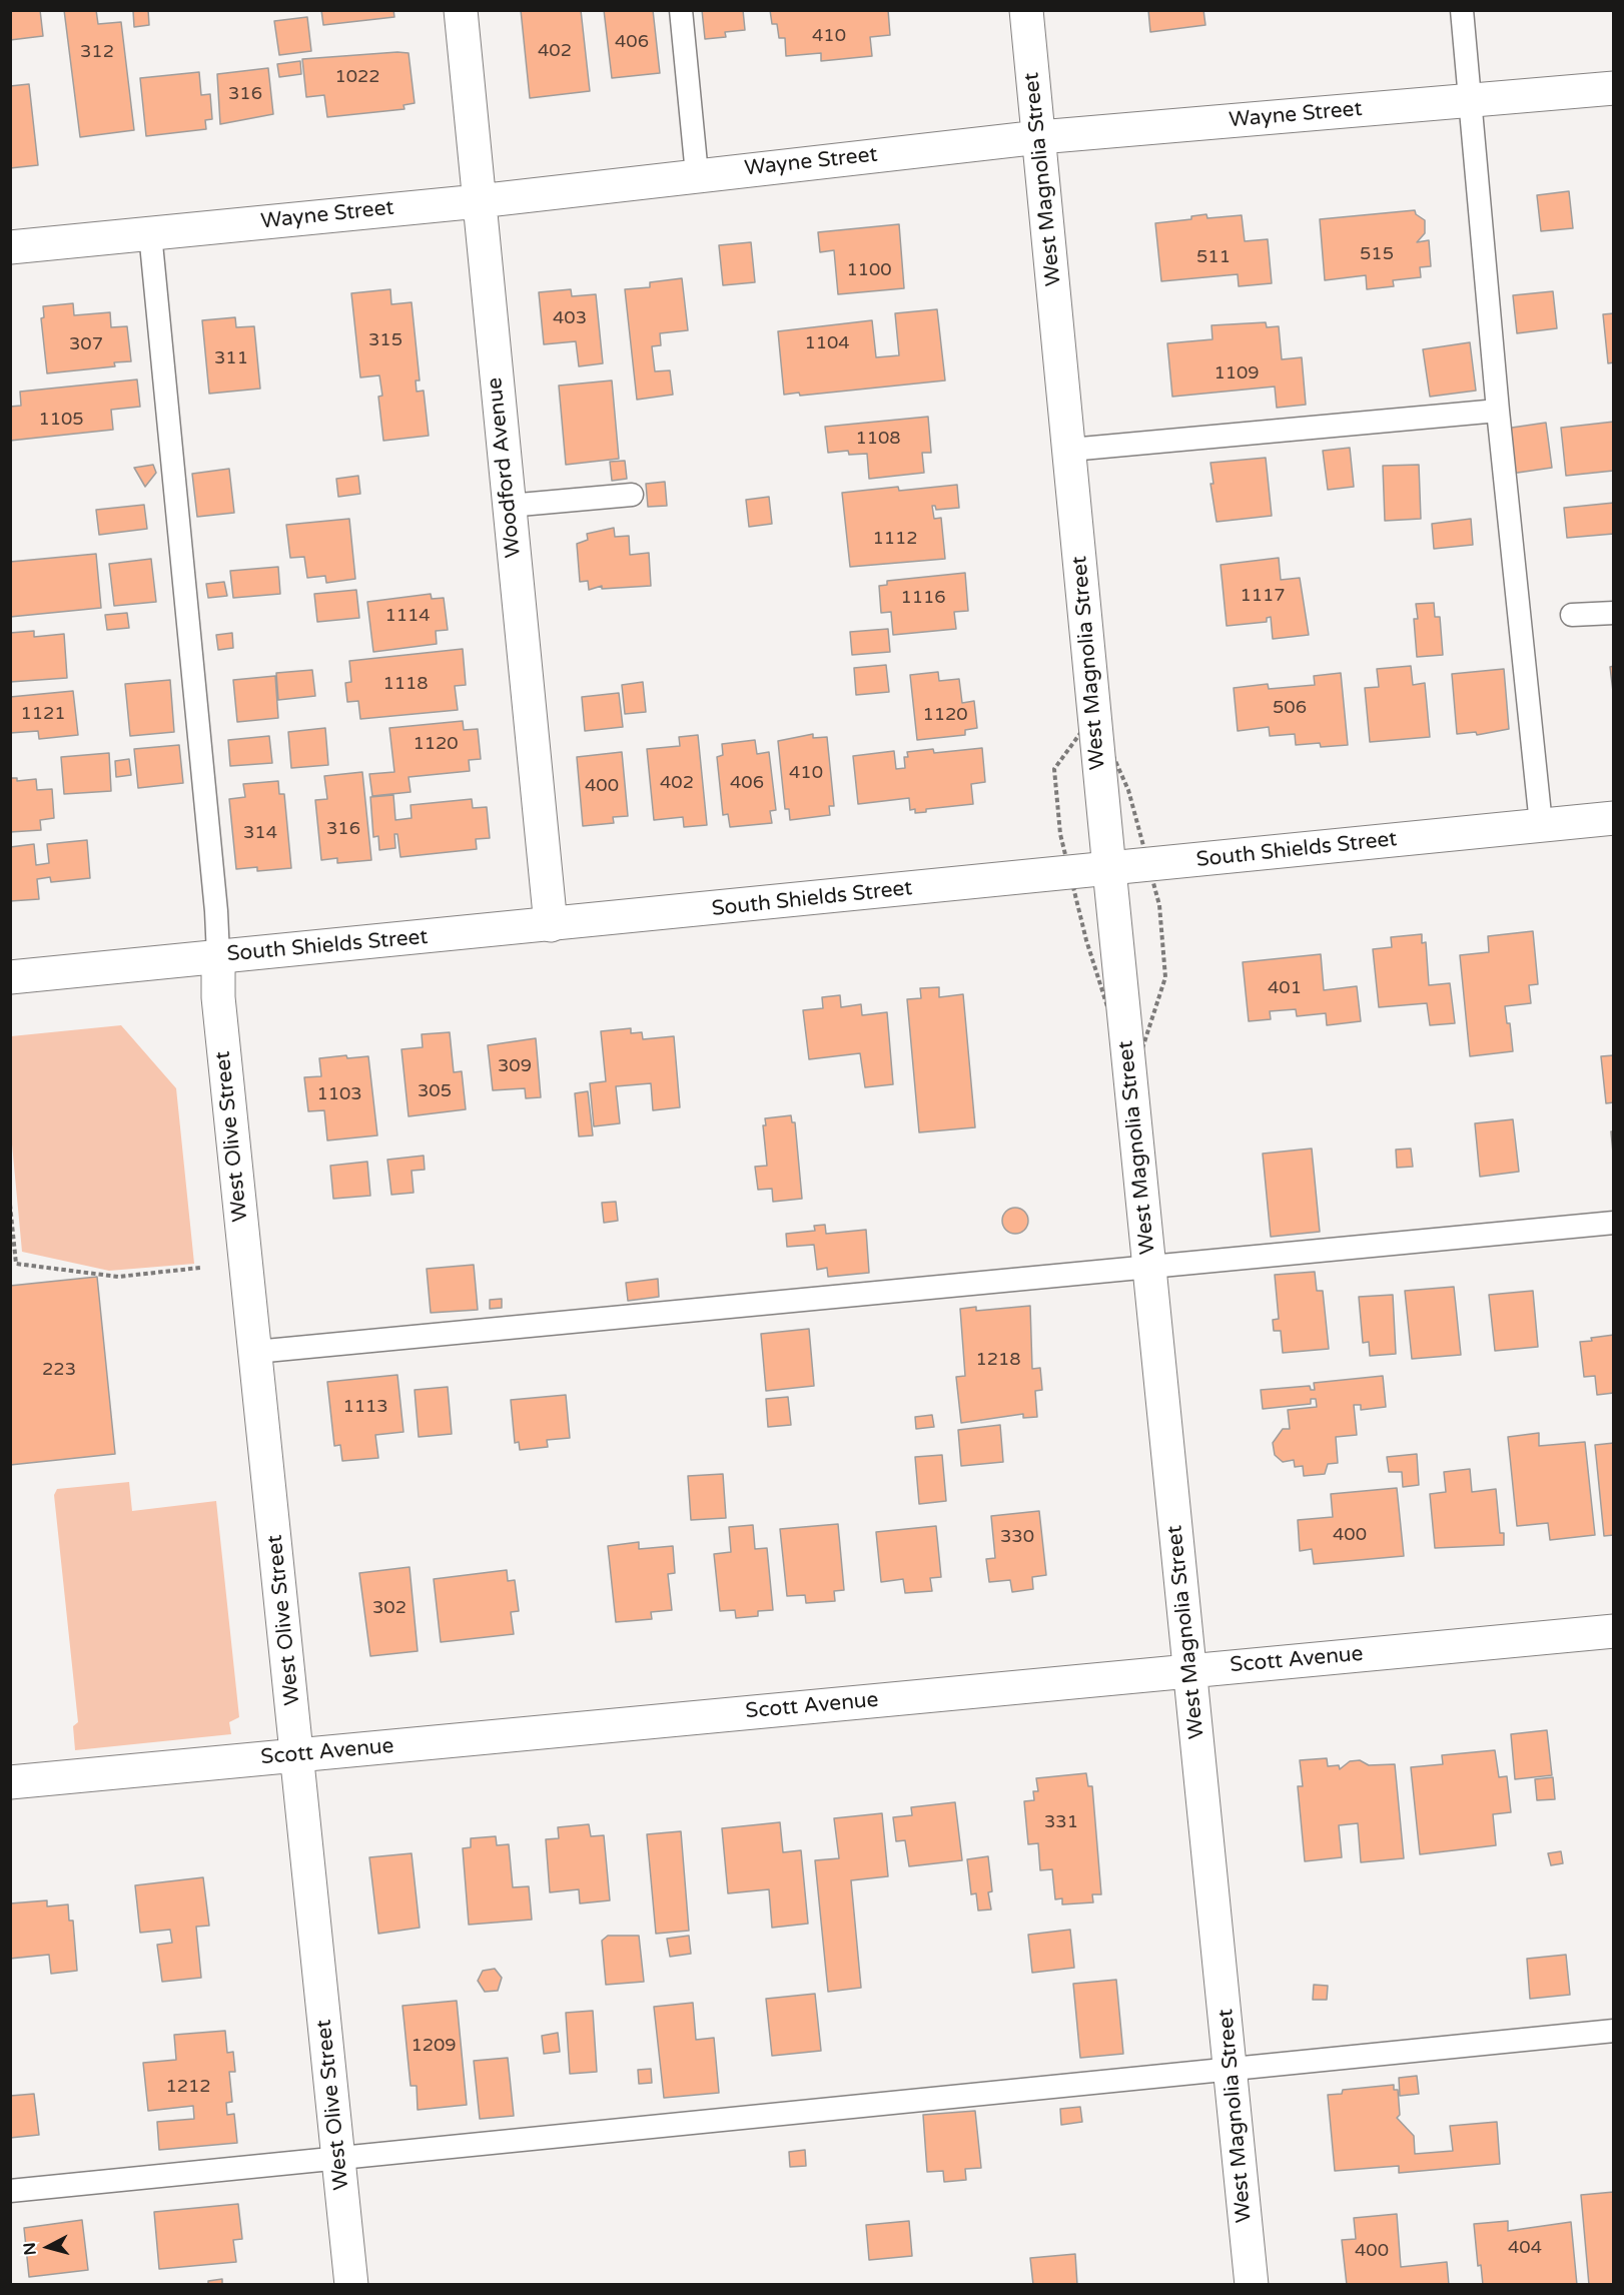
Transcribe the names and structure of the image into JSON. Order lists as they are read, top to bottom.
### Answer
{
  "streets": {
    "street": [
      "Wayne Street",
      "West Magnolia Street",
      "Woodford Avenue",
      "South Shields Street",
      "West Olive Street",
      "Scott Avenue"
    ]
  },
  "crossings": [
    ["Wayne Street", "West Magnolia Street"],
    ["Wayne Street", "Woodford Avenue"],
    ["West Magnolia Street", "South Shields Street"],
    ["West Magnolia Street", "Scott Avenue"],
    ["Woodford Avenue", "South Shields Street"],
    ["South Shields Street", "West Olive Street"],
    ["West Olive Street", "Scott Avenue"]
  ],
  "house_numbers": [
    "410",
    "406",
    "402",
    "312",
    "1022",
    "316",
    "515",
    "511",
    "1100",
    "403",
    "315",
    "1104",
    "307",
    "311",
    "1109",
    "1105",
    "1108",
    "1112",
    "1117",
    "1116",
    "1114",
    "1118",
    "506",
    "1121",
    "1120",
    "1120",
    "410",
    "402",
    "406",
    "400",
    "316",
    "314",
    "401",
    "309",
    "305",
    "1103",
    "1218",
    "223",
    "1113",
    "400",
    "330",
    "302",
    "331",
    "1209",
    "1212",
    "404",
    "400"
  ],
  "north": "left"
}
